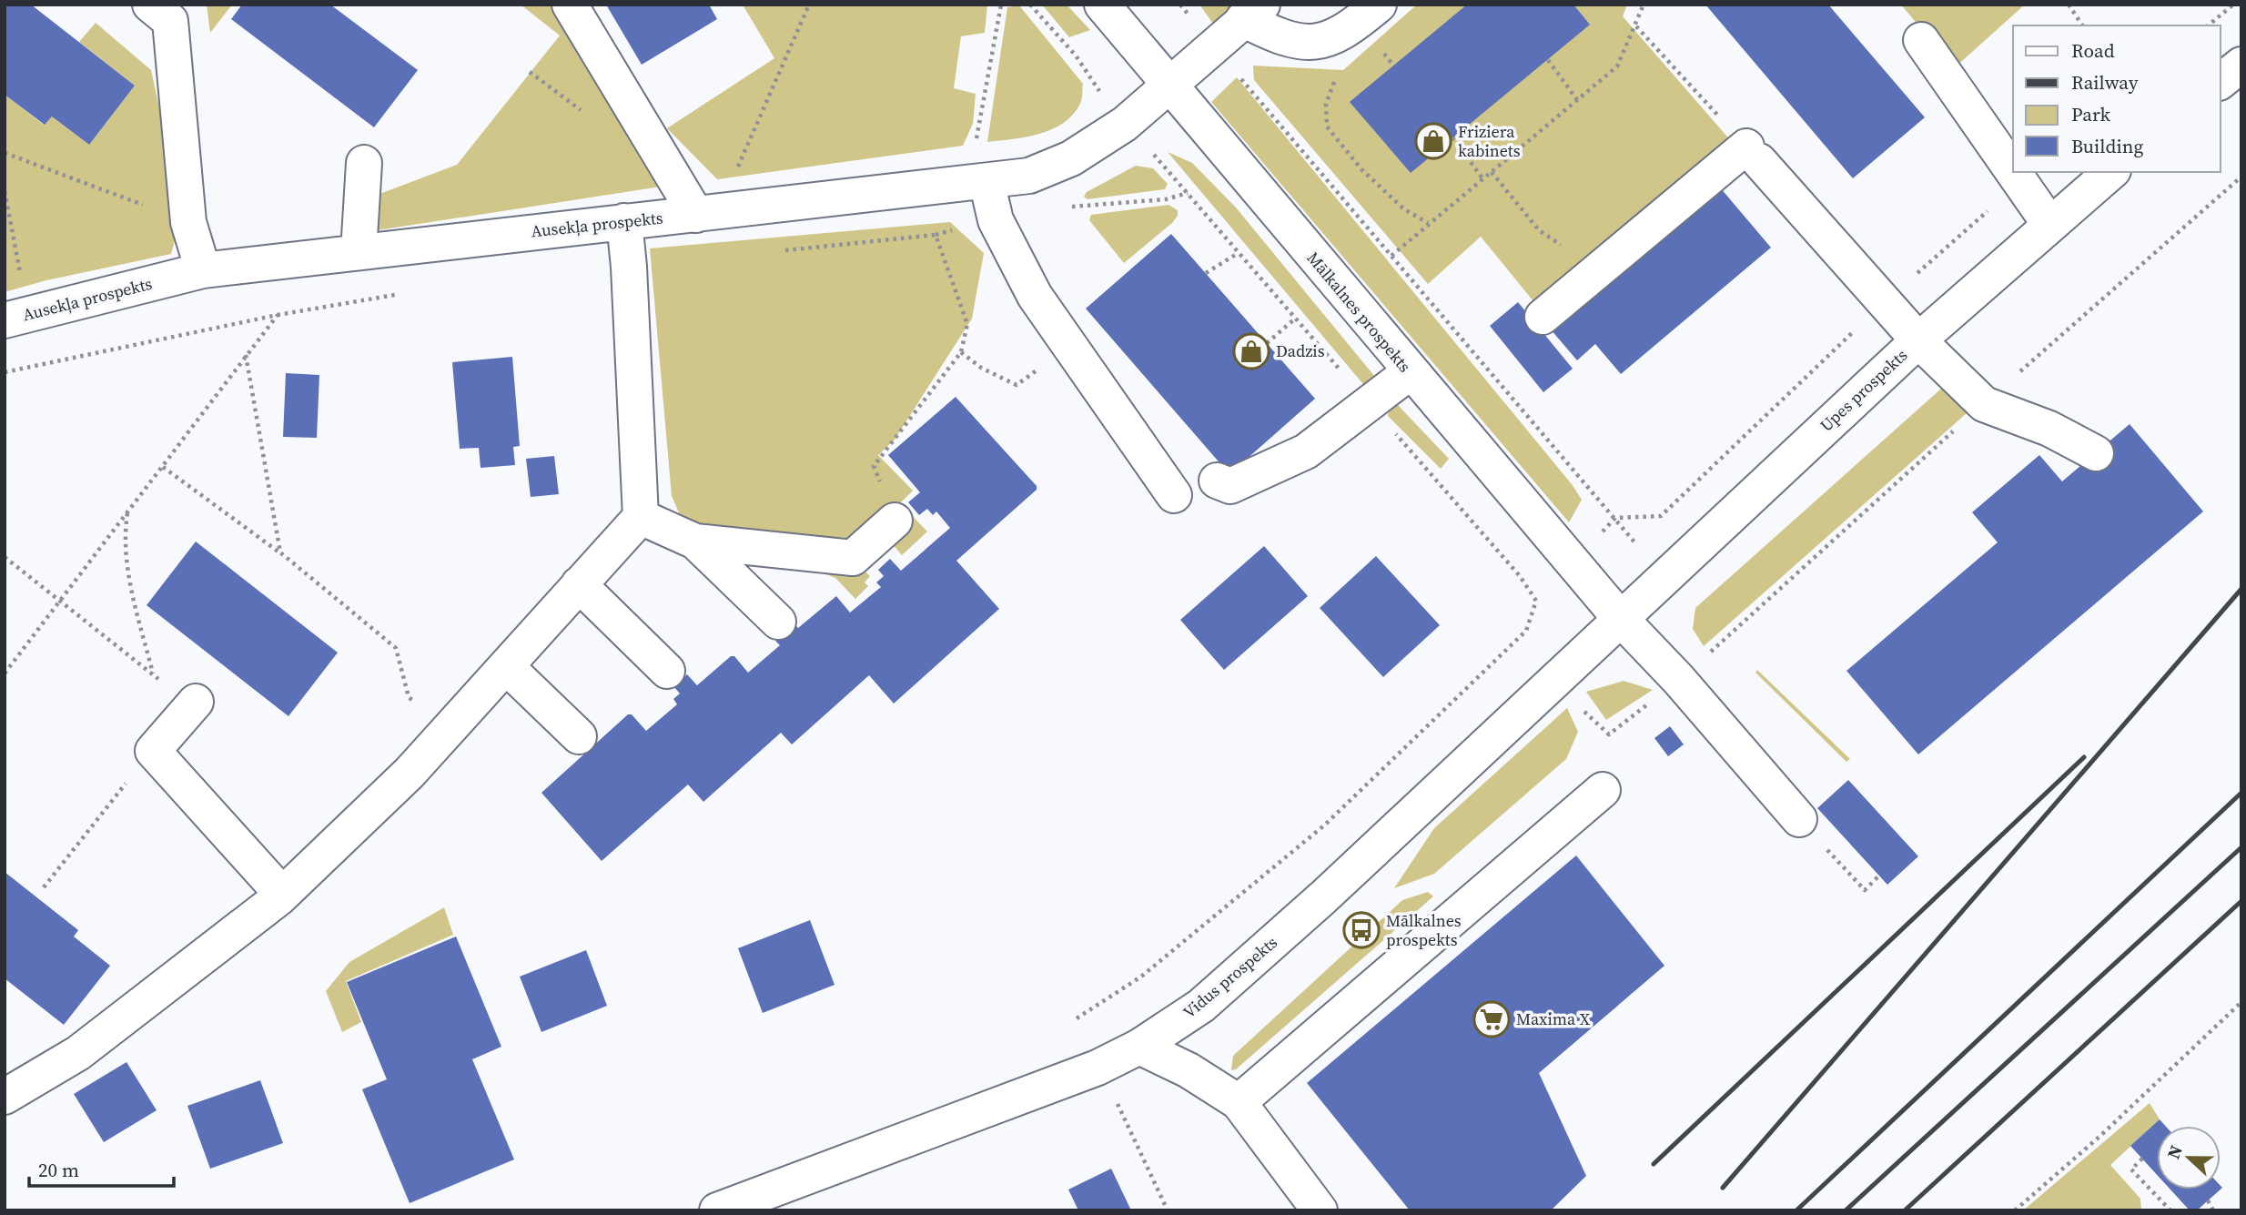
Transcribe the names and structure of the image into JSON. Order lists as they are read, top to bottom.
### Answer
{
  "streets": {
    "street": [
      "Ausekļa prospekts",
      "Mālkalnes prospekts",
      "Upes prospekts",
      "Vidus prospekts"
    ]
  },
  "crossings": [
    ["Ausekļa prospekts", "Mālkalnes prospekts"],
    ["Mālkalnes prospekts", "Upes prospekts"],
    ["Mālkalnes prospekts", "Vidus prospekts"],
    ["Upes prospekts", "Vidus prospekts"]
  ],
  "places": {
    "shop": ["Friziera kabinets", "Dadzis"],
    "bus stop": ["Mālkalnes prospekts"],
    "supermarket": ["Maxima X"]
  },
  "legend": [
    "Road",
    "Railway",
    "Park",
    "Building"
  ],
  "scale_bar": "20 m",
  "north": "left"
}
